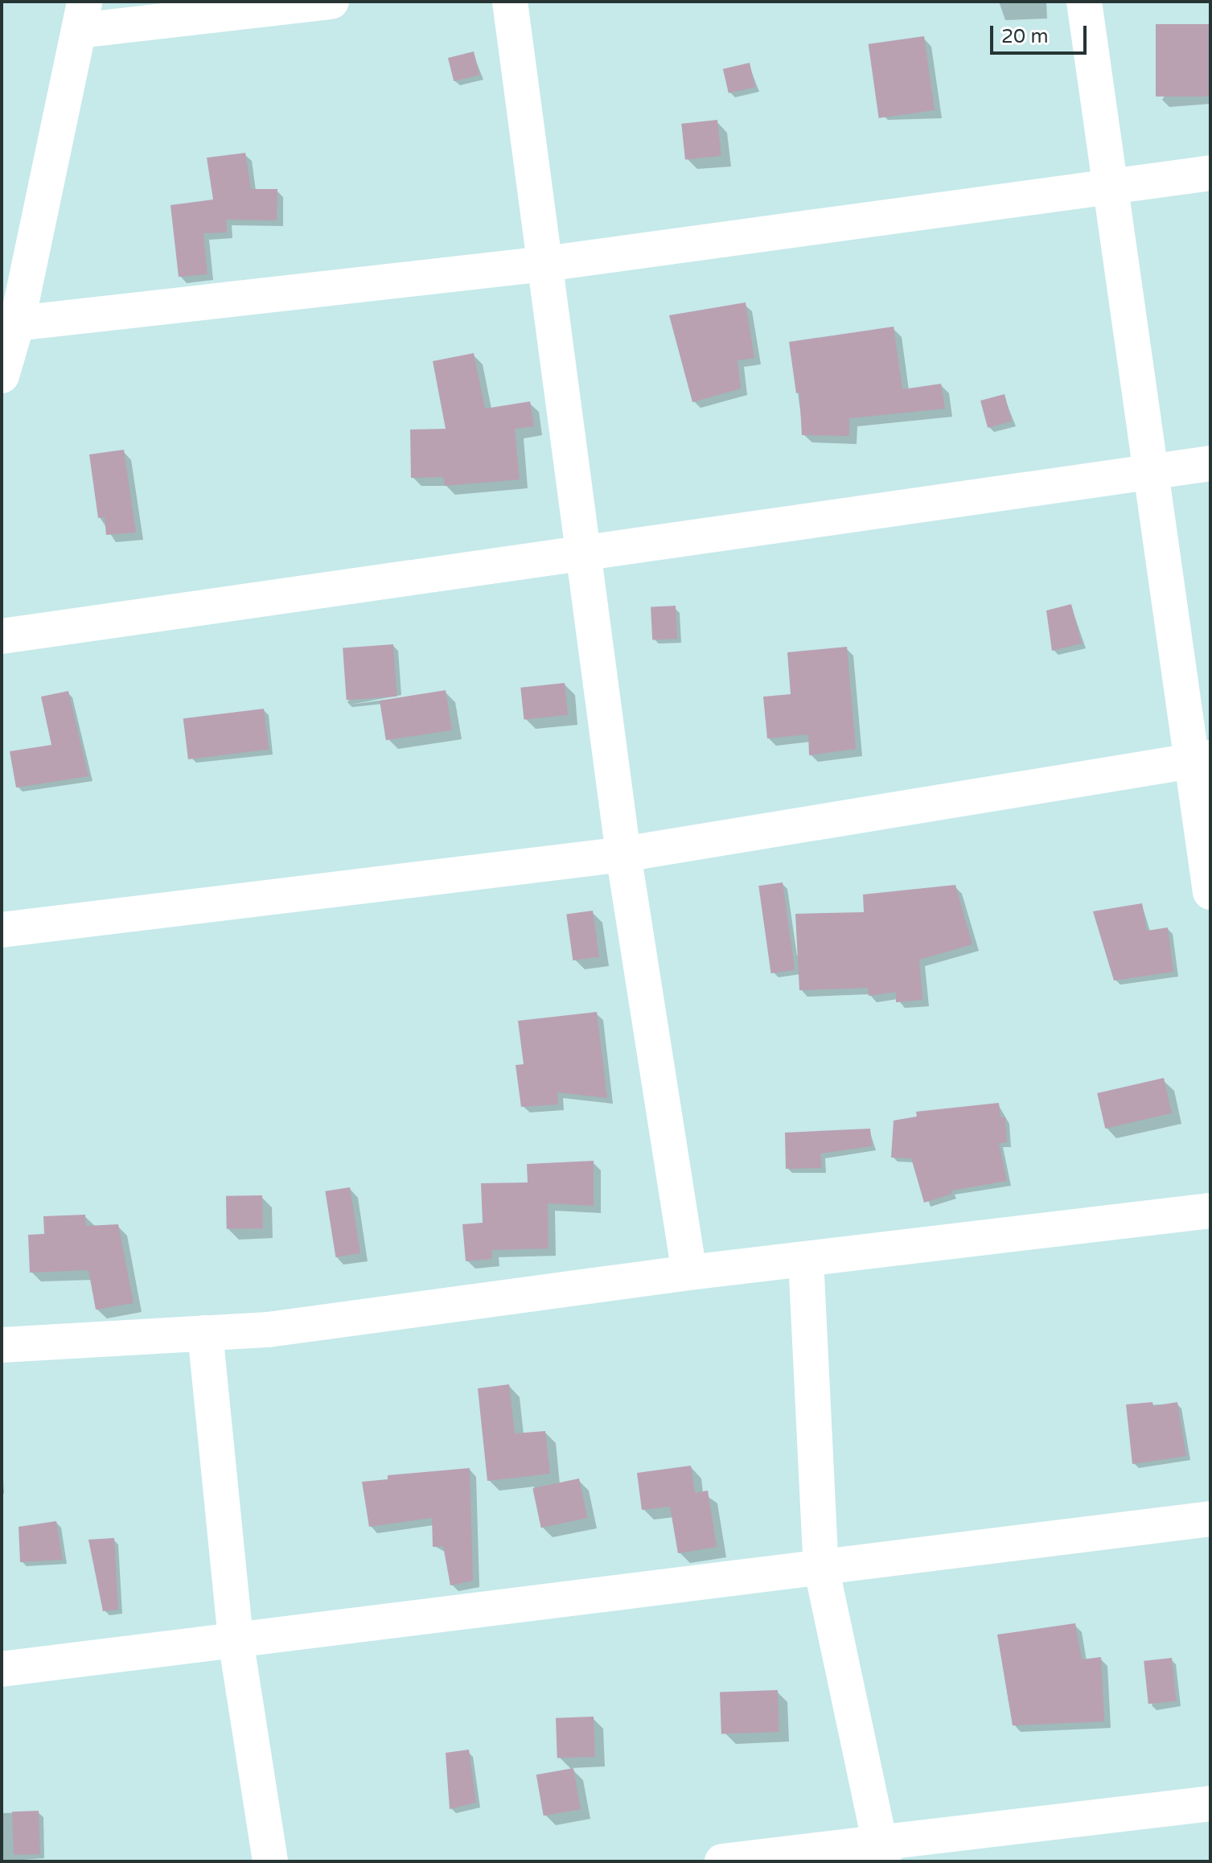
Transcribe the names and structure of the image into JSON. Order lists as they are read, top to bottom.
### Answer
{
  "scale_bar": "20 m"
}
